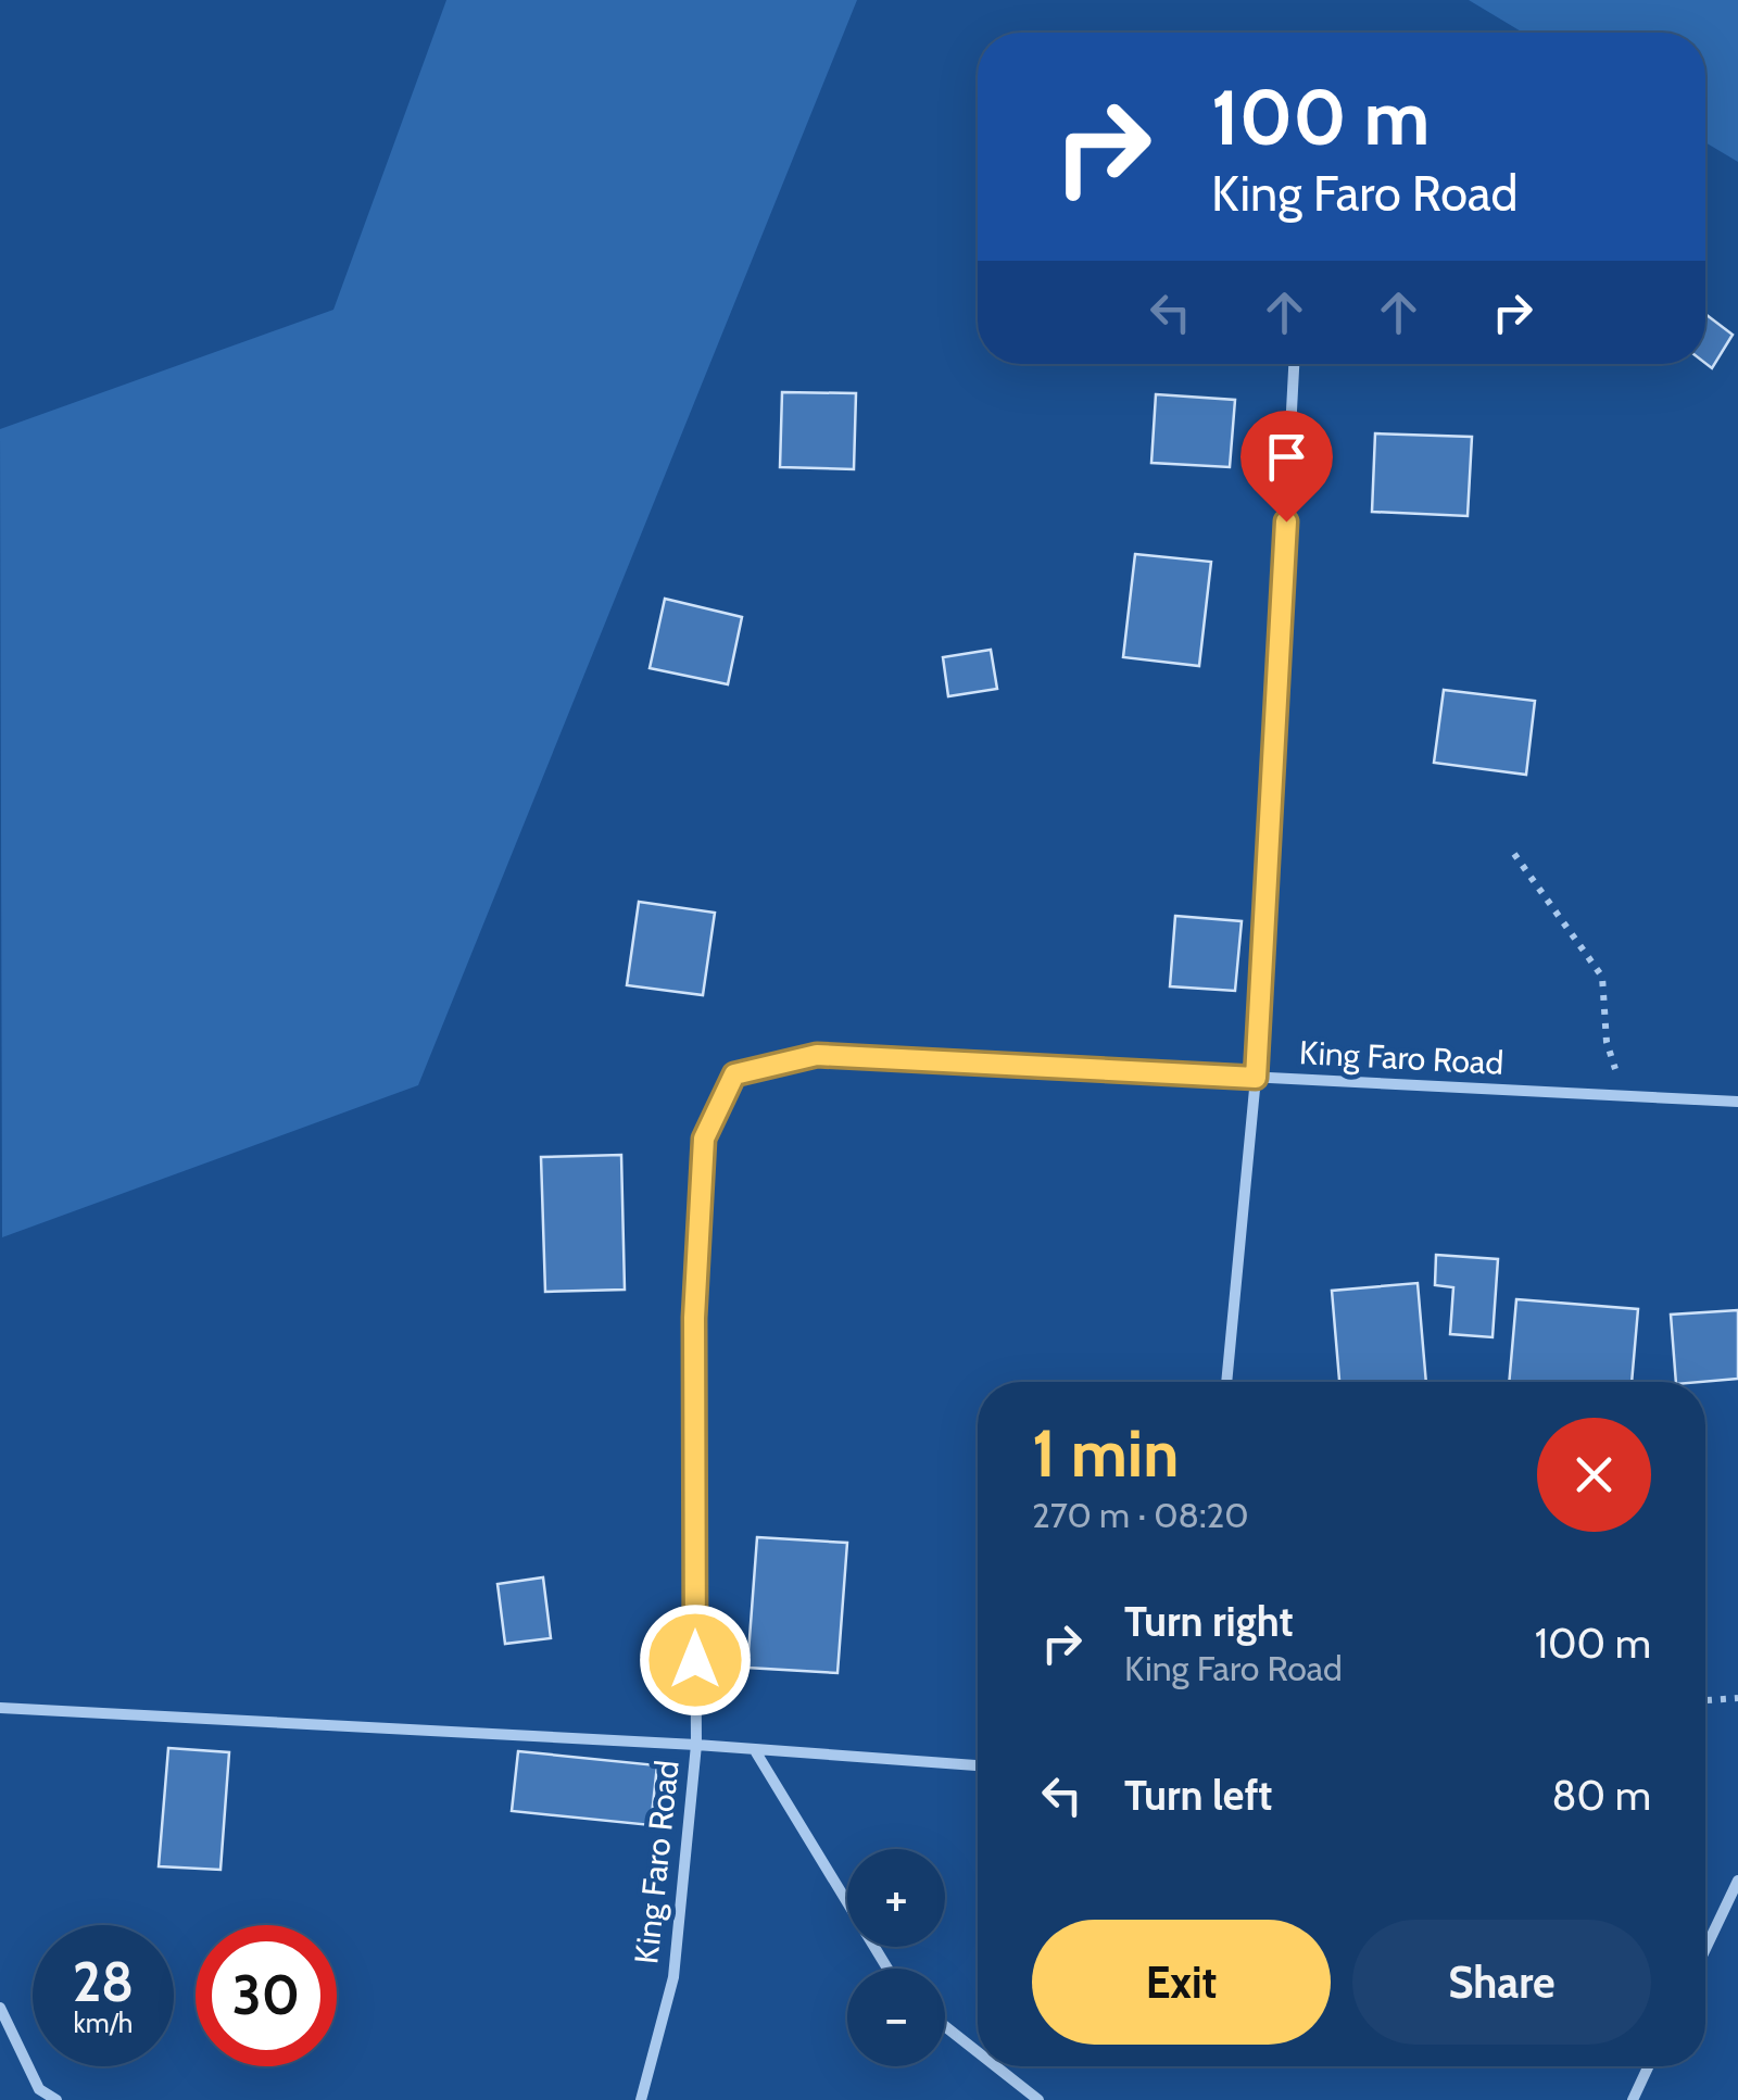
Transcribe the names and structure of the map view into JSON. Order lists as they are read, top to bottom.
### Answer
{
  "streets": {
    "street": ["King Faro Road"]
  },
  "page": {
    "turn": ["100 m", "King Faro Road"],
    "heading": ["1 min", "270 m · 08:20"],
    "list": [
      {
        "name": "Turn right",
        "note": "King Faro Road",
        "value": "100 m"
      },
      {
        "name": "Turn left",
        "value": "80 m"
      }
    ],
    "map_buttons": ["+", "−"],
    "buttons": ["Exit", "Share"],
    "speed": "28 km/h",
    "limit": "30"
  }
}
